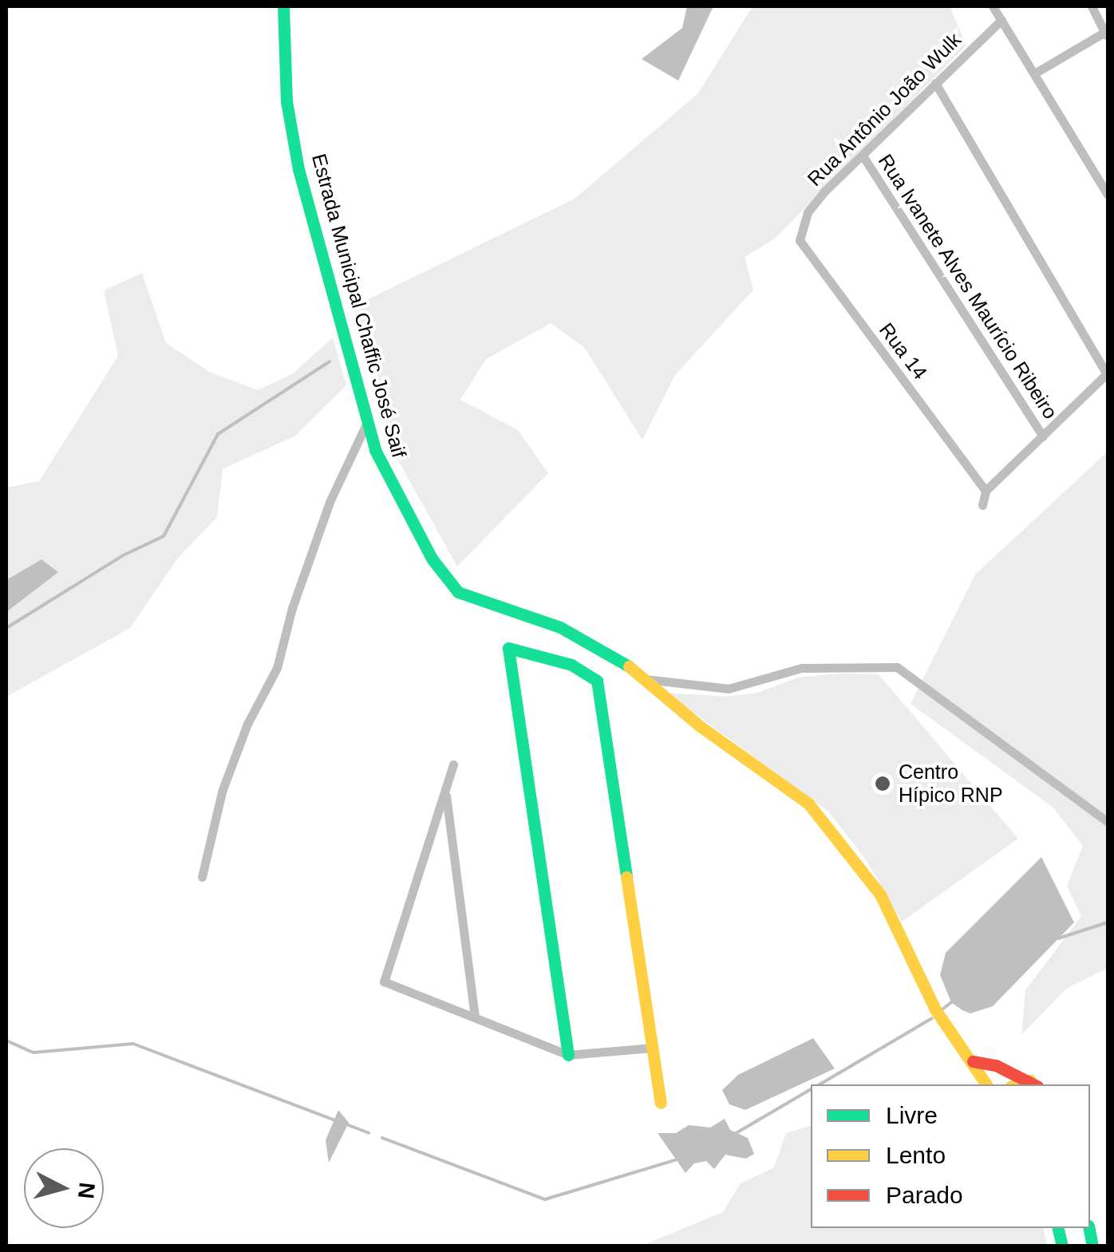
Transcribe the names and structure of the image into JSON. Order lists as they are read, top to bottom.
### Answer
{
  "streets": {
    "street": [
      "Rua Antônio João Wulk",
      "Rua lvanete Alves Maurício Ribeiro",
      "Estrada Municipal Chaffic José Saif",
      "Rua 14"
    ]
  },
  "crossings": [
    ["Rua Antônio João Wulk", "Rua lvanete Alves Maurício Ribeiro"],
    ["Rua Antônio João Wulk", "Rua 14"]
  ],
  "places": ["Centro Hípico RNP"],
  "legend": ["Livre", "Lento", "Parado"],
  "north": "right"
}
